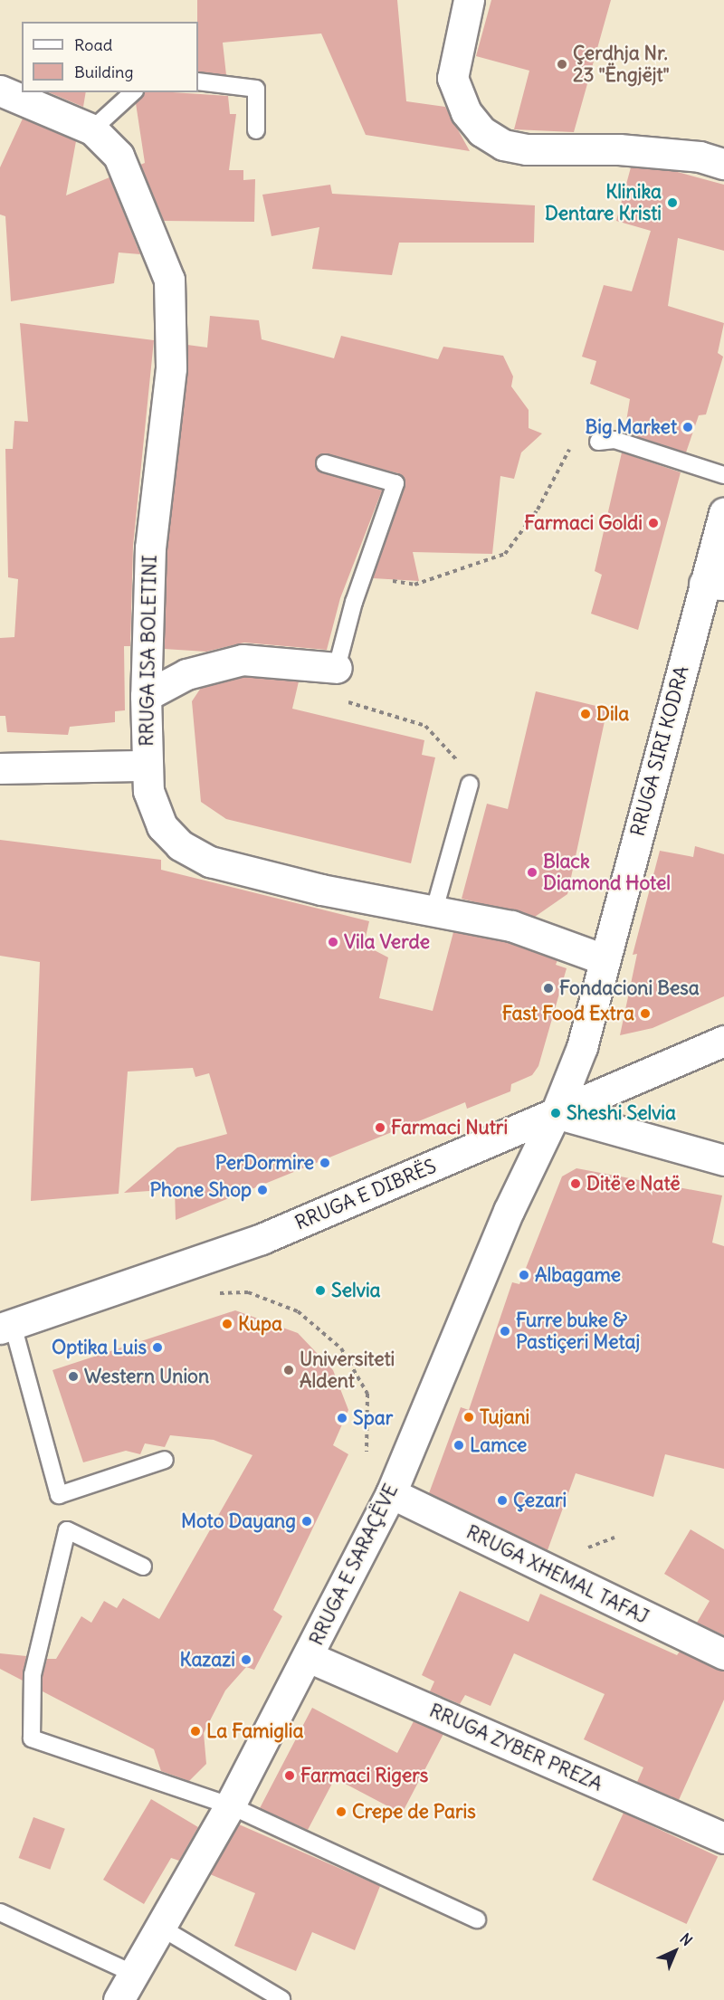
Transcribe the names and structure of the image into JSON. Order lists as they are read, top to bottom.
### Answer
{
  "streets": {
    "street": [
      "RRUGA ISA BOLETINI",
      "RRUGA SIRI KODRA",
      "RRUGA E DIBRËS",
      "RRUGA E SARAÇËVE",
      "RRUGA XHEMAL TAFAJ",
      "RRUGA ZYBER PREZA"
    ]
  },
  "crossings": [
    ["RRUGA ISA BOLETINI", "RRUGA SIRI KODRA"],
    ["RRUGA SIRI KODRA", "RRUGA E DIBRËS"],
    ["RRUGA SIRI KODRA", "RRUGA E SARAÇËVE"],
    ["RRUGA E DIBRËS", "RRUGA E SARAÇËVE"],
    ["RRUGA E SARAÇËVE", "RRUGA XHEMAL TAFAJ"],
    ["RRUGA E SARAÇËVE", "RRUGA ZYBER PREZA"]
  ],
  "places": [
    "Çerdhja Nr. 23 \"Ëngjëjt\"",
    "Klinika Dentare Kristi",
    "Big Market",
    "Farmaci Goldi",
    "Dila",
    "Black Diamond Hotel",
    "Vila Verde",
    "Fondacioni Besa",
    "Fast Food Extra",
    "Sheshi Selvia",
    "Farmaci Nutri",
    "PerDormire",
    "Ditë e Natë",
    "Phone Shop",
    "Albagame",
    "Selvia",
    "Kupa",
    "Furre buke & Pastiçeri Metaj",
    "Optika Luis",
    "Universiteti Aldent",
    "Western Union",
    "Tujani",
    "Spar",
    "Lamce",
    "Çezari",
    "Moto Dayang",
    "Kazazi",
    "La Famiglia",
    "Farmaci Rigers",
    "Crepe de Paris"
  ],
  "legend": ["Road", "Building"],
  "north": "top right"
}
